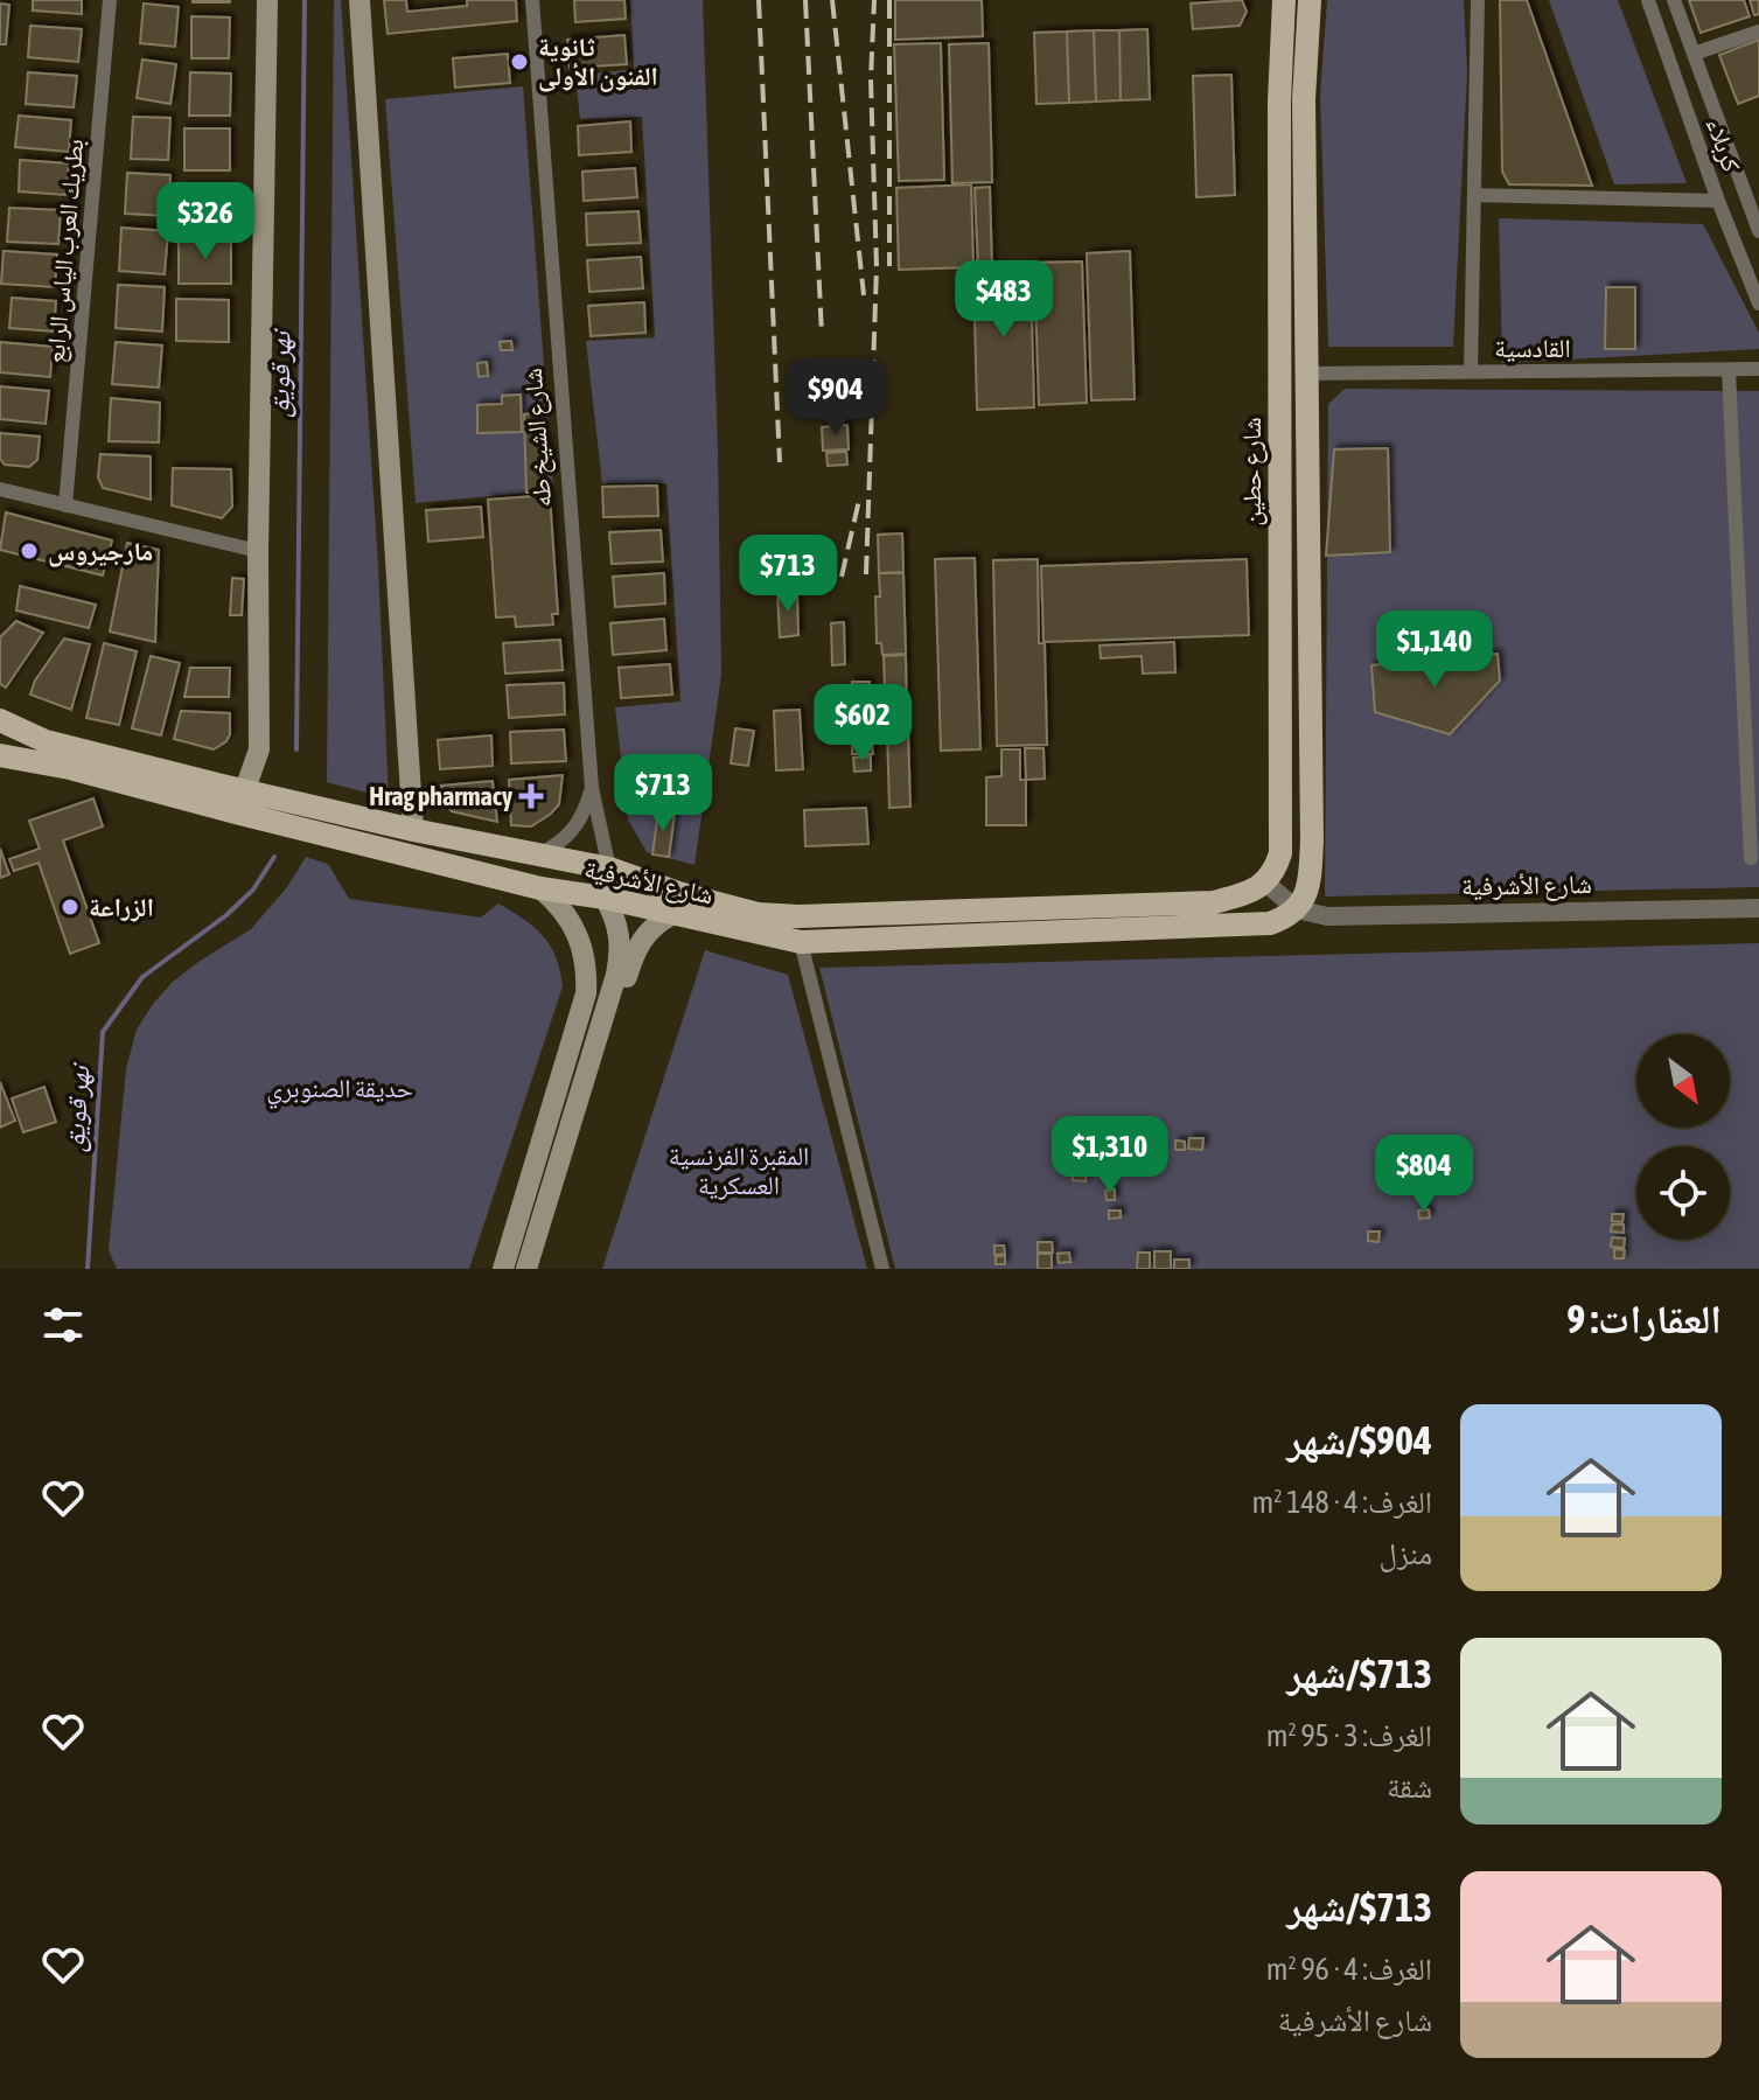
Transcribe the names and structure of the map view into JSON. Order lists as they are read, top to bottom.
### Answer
{
  "streets": {
    "main road": ["شارع حطين", "شارع الأشرفية"],
    "street": [
      "كربلاء",
      "بطريك العرب الياس الرابع",
      "القادسية",
      "شارع الشيخ طه"
    ]
  },
  "crossings": [
    ["شارع الشيخ طه", "شارع الأشرفية"],
    ["شارع حطين", "شارع الأشرفية"]
  ],
  "water": ["نهر قويق"],
  "parks": ["حديقة الصنوبري", "المقبرة الفرنسية العسكرية"],
  "places": {
    "other": ["ثانوية الفنون الأولى", "مارجيروس", "الزراعة"],
    "health": ["Hrag pharmacy"]
  },
  "north": "bottom right",
  "page": {
    "price": [
      "$326",
      "$483",
      "$904",
      "$713",
      "$1,140",
      "$602",
      "$713",
      "$1,310",
      "$804"
    ],
    "heading": "العقارات: 9",
    "list": [
      {
        "name": "$904/شهر",
        "note": "الغرف: 4 · 148 m² · منزل"
      },
      {
        "name": "$713/شهر",
        "note": "الغرف: 3 · 95 m² · شقة"
      },
      {
        "name": "$713/شهر",
        "note": "الغرف: 4 · 96 m² · شارع الأشرفية"
      }
    ]
  }
}
